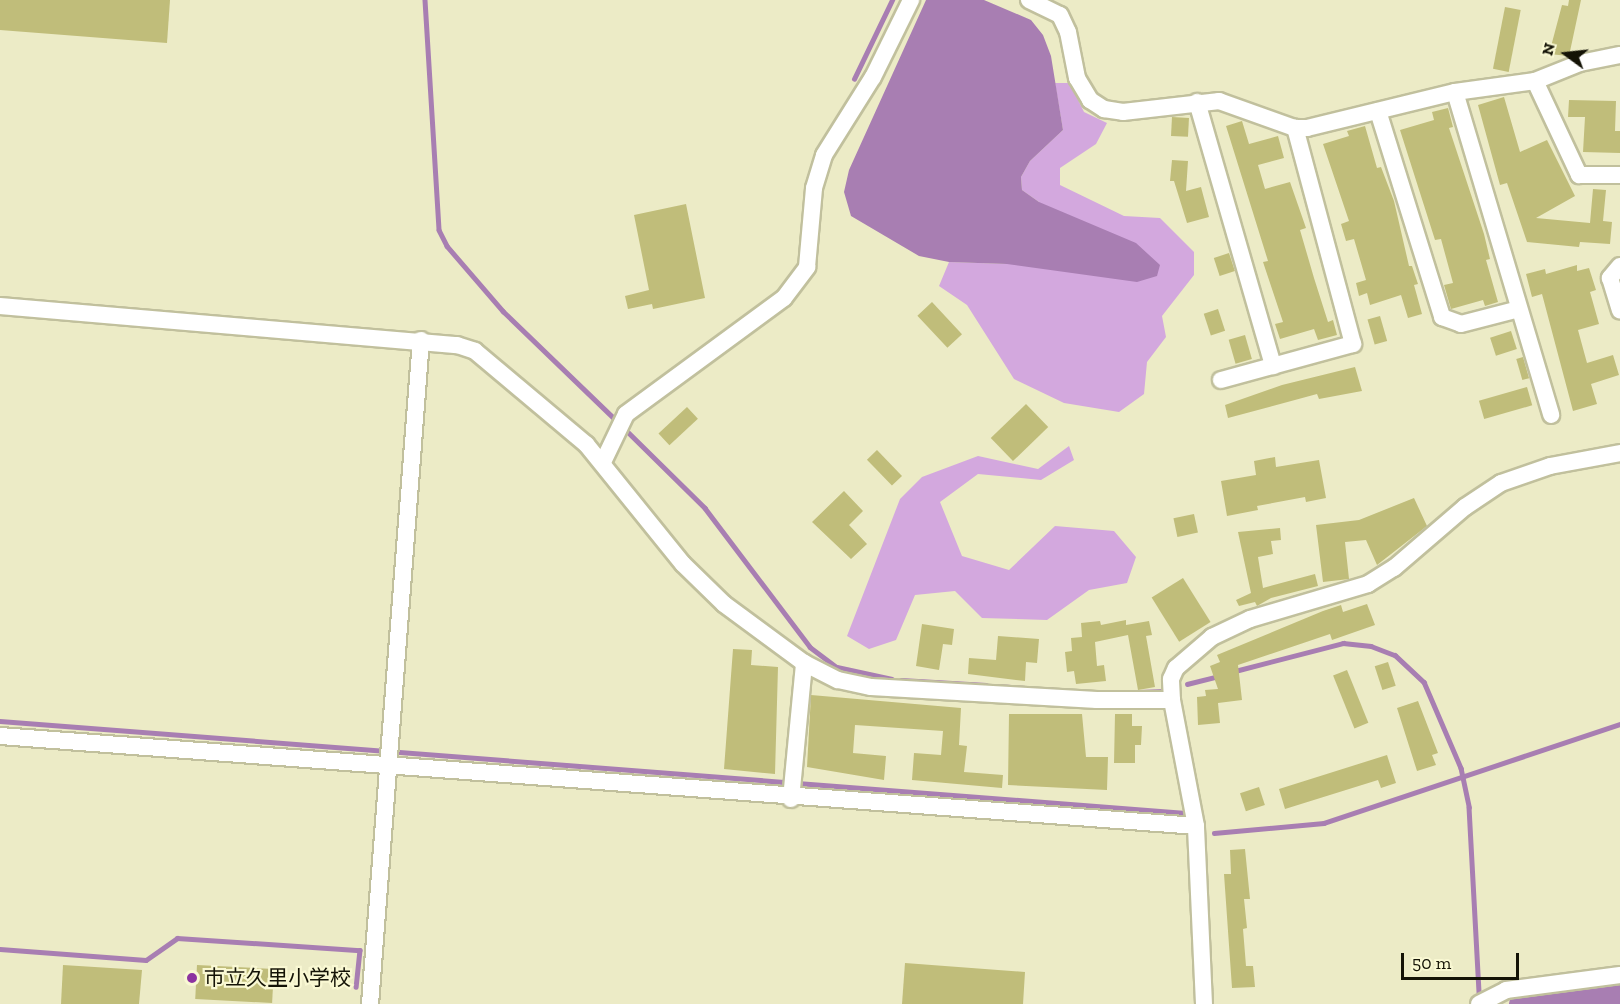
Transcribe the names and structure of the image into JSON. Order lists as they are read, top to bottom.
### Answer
{
  "places": ["市立久里小学校"],
  "scale_bar": "50 m",
  "north": "left"
}
